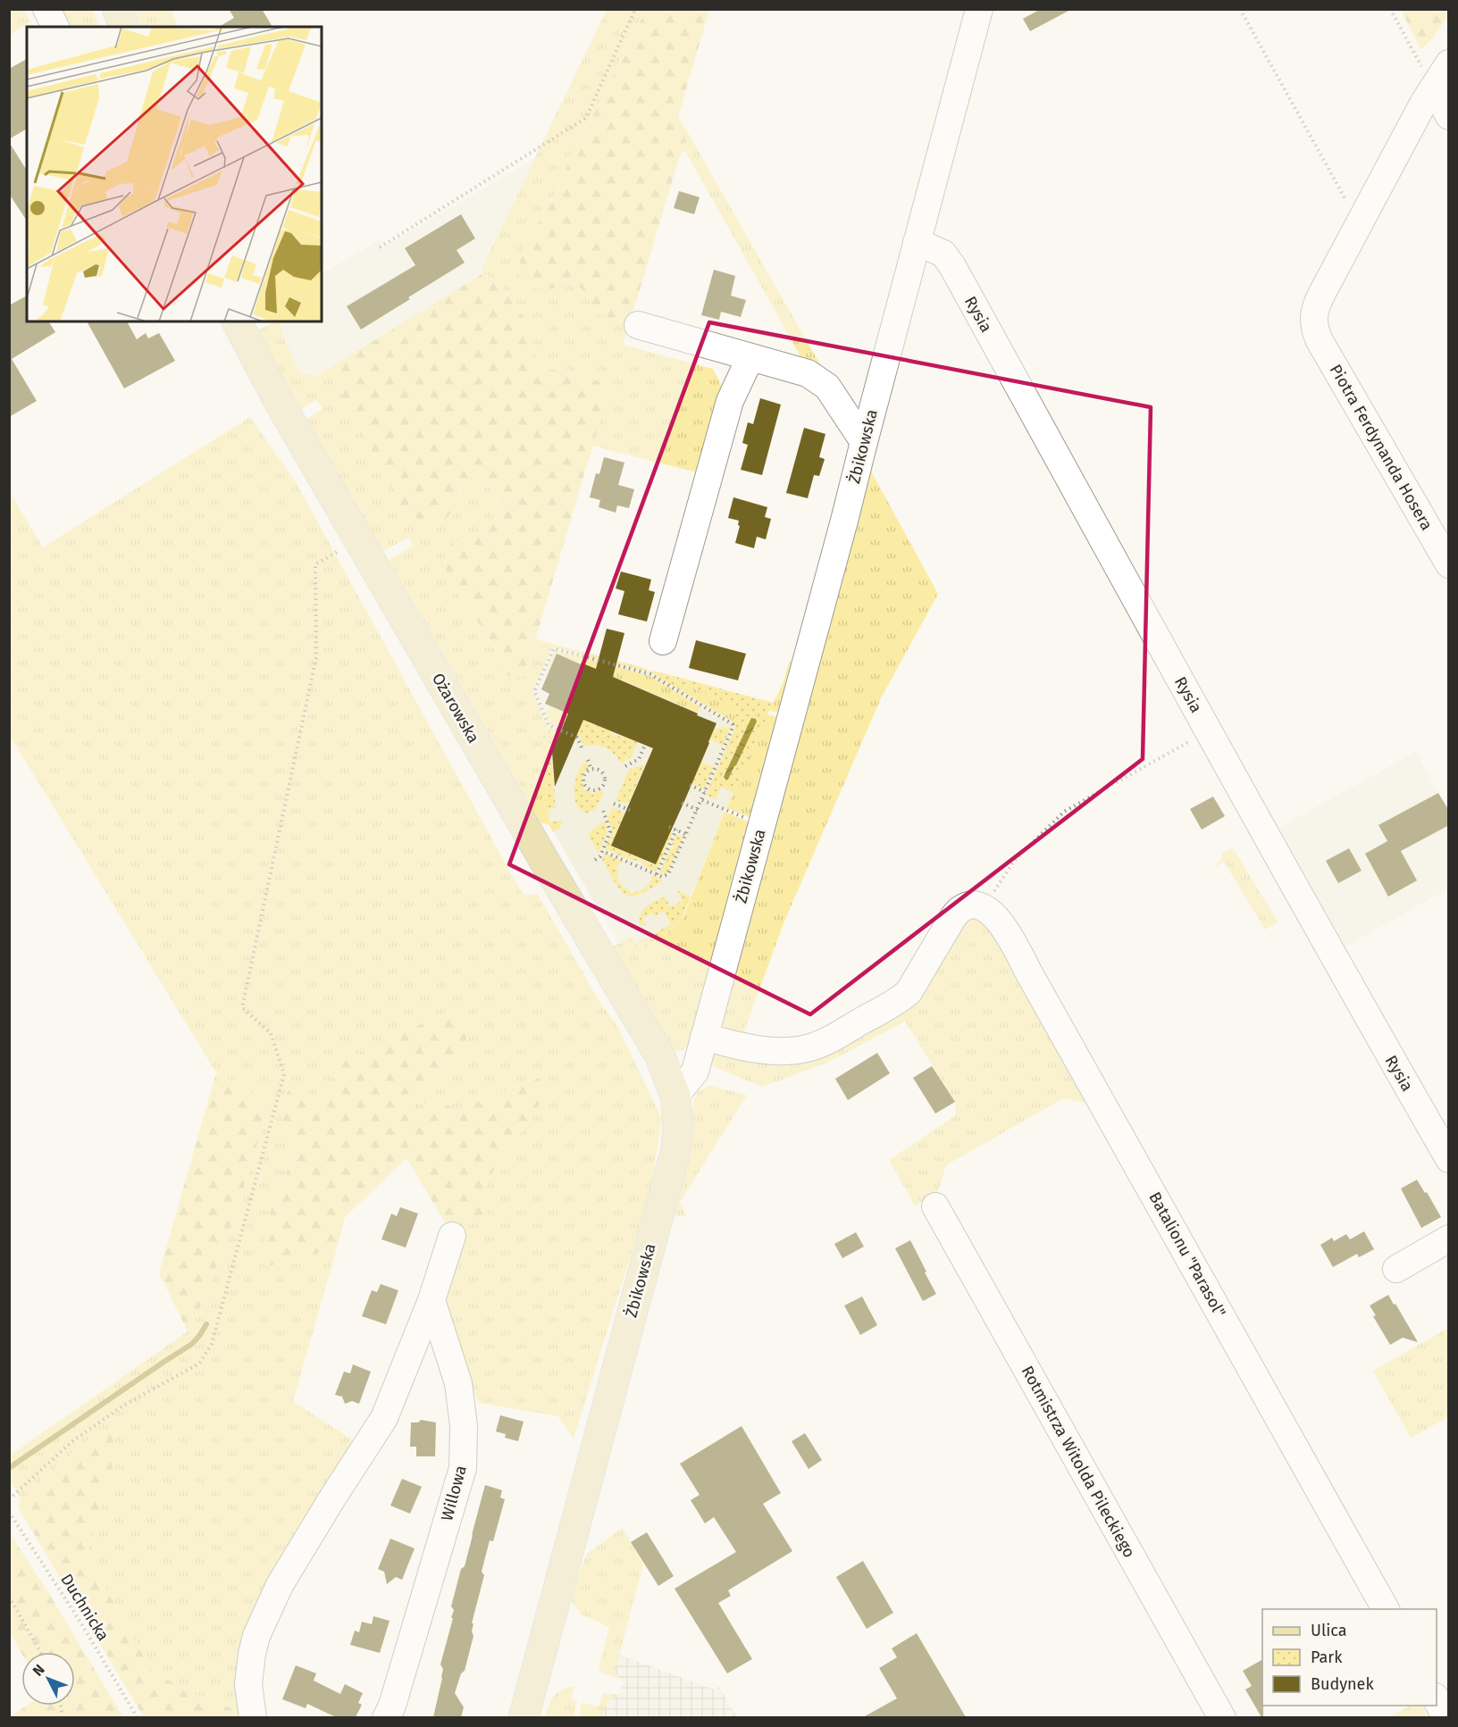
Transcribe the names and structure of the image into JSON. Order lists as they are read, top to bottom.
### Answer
{
  "streets": {
    "main road": ["Żbikowska", "Ożarowska"],
    "street": [
      "Rysia",
      "Piotra Ferdynanda Hosera",
      "Batalionu \"Parasol\"",
      "Rotmistrza Witolda Pileckiego",
      "Willowa"
    ],
    "path": ["Duchnicka"]
  },
  "crossings": [
    ["Rysia", "Żbikowska"],
    ["Żbikowska", "Ożarowska"]
  ],
  "legend": ["Ulica", "Park", "Budynek"],
  "north": "top left"
}
